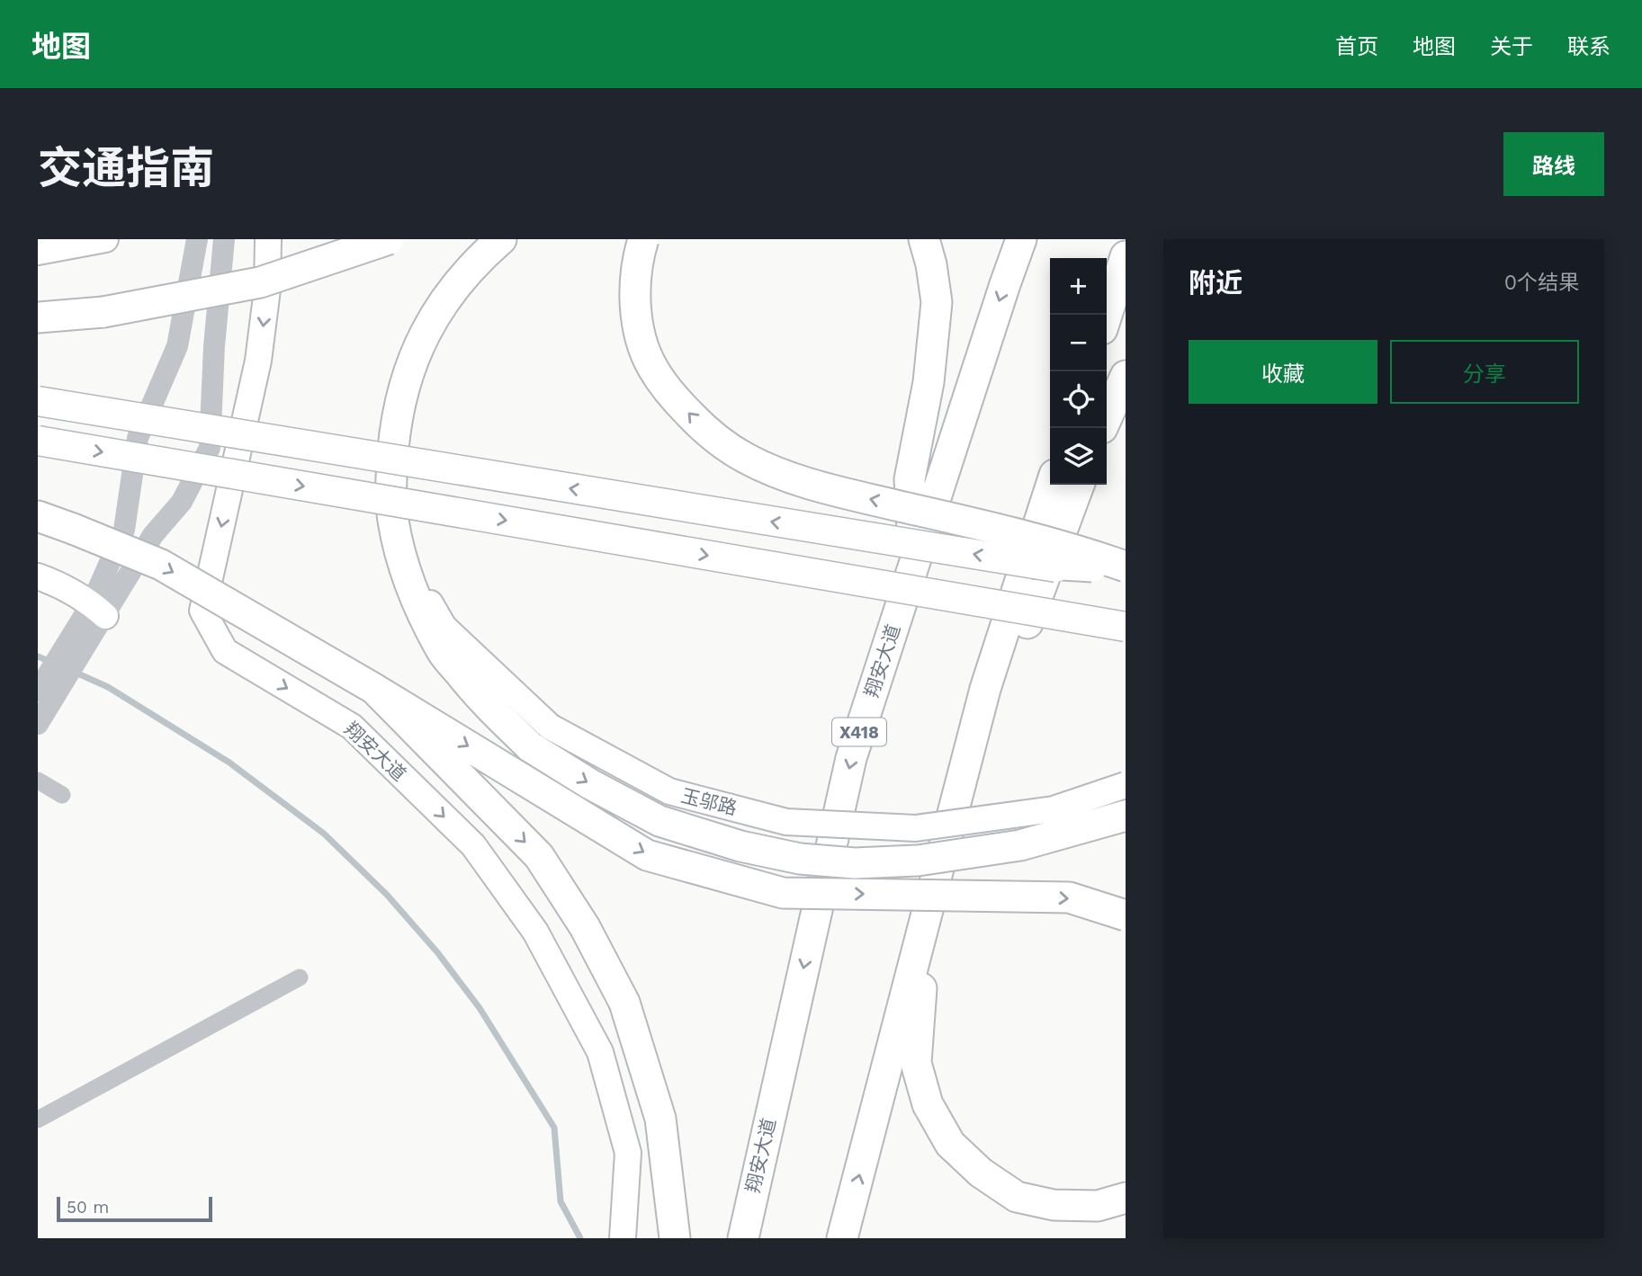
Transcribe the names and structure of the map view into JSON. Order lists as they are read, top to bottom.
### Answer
{
  "streets": {
    "highway": ["翔安大道", "X418"],
    "main road": ["玉邬路"]
  },
  "one_way": ["翔安大道"],
  "scale_bar": "50 m",
  "page": {
    "header": "地图",
    "nav": [
      "首页",
      "地图",
      "关于",
      "联系"
    ],
    "title": "交通指南",
    "buttons": [
      "路线",
      ["收藏", "分享"]
    ],
    "heading": ["附近", "0个结果"],
    "map_buttons": ["+", "−"],
    "scale": "50 m"
  }
}
